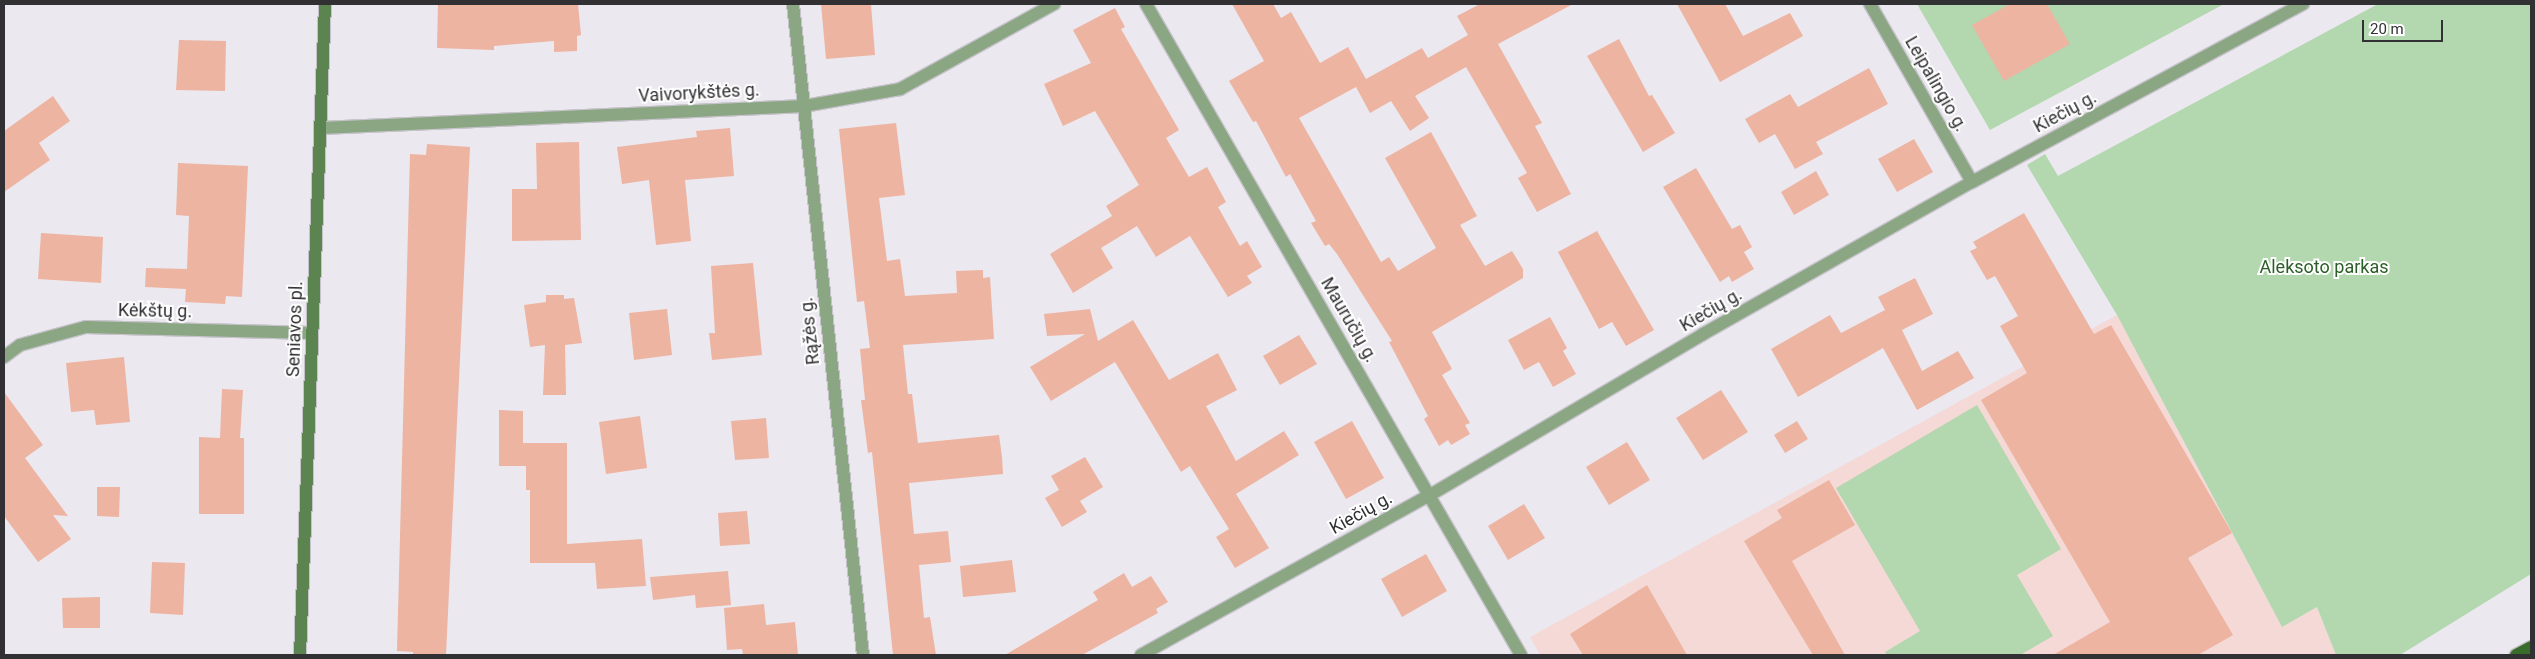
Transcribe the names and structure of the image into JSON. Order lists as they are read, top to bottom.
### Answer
{
  "streets": {
    "street": [
      "Leipalingio g.",
      "Vaivorykštės g.",
      "Kiečių g.",
      "Kėkštų g.",
      "Mauručių g.",
      "Seniavos pl.",
      "Rąžės g."
    ]
  },
  "crossings": [
    ["Leipalingio g.", "Kiečių g."],
    ["Vaivorykštės g.", "Seniavos pl."],
    ["Vaivorykštės g.", "Rąžės g."],
    ["Kiečių g.", "Mauručių g."],
    ["Kėkštų g.", "Seniavos pl."]
  ],
  "parks": ["Aleksoto parkas"],
  "scale_bar": "20 m"
}
